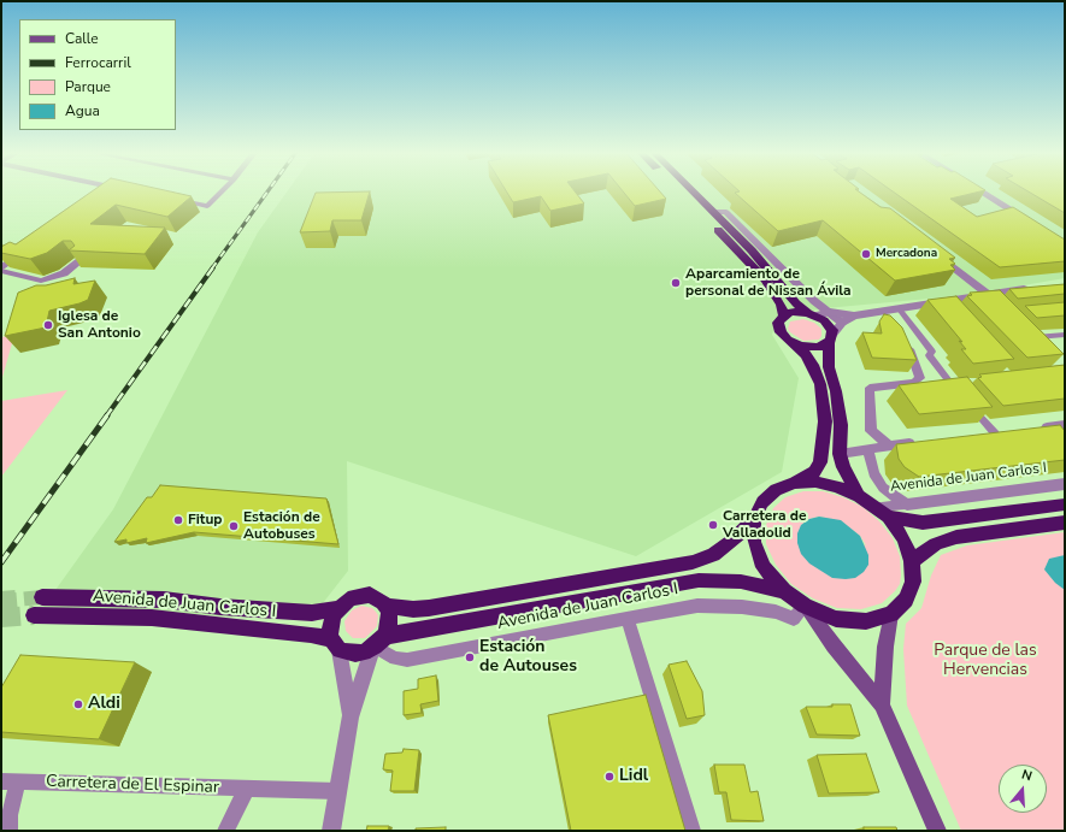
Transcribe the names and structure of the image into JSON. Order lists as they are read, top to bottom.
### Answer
{
  "streets": {
    "highway": ["Avenida de Juan Carlos I"],
    "street": ["Carretera de El Espinar"]
  },
  "parks": ["Parque de las Hervencias"],
  "places": [
    "Mercadona",
    "Aparcamiento de personal de Nissan Ávila",
    "Iglesa de San Antonio",
    "Fitup",
    "Carretera de Valladolid",
    "Estación de Autobuses",
    "Estación de Autouses",
    "Aldi",
    "Lidl"
  ],
  "legend": [
    "Calle",
    "Ferrocarril",
    "Parque",
    "Agua"
  ],
  "north": "top"
}
